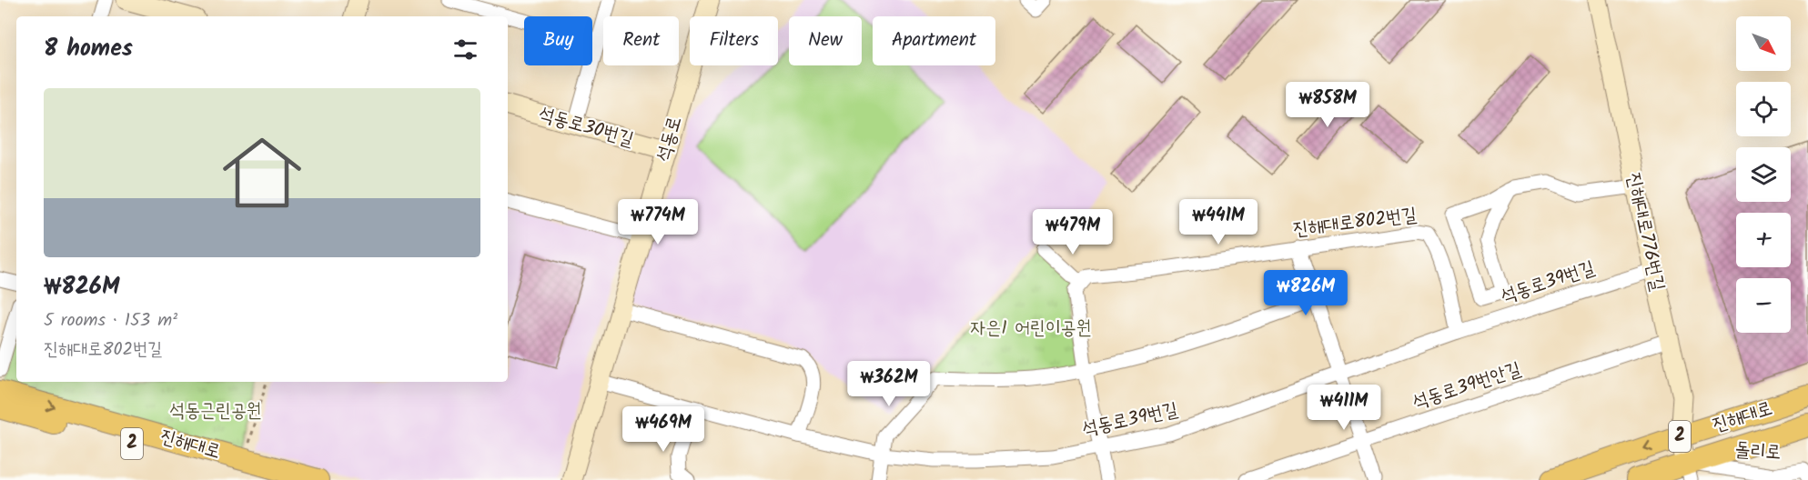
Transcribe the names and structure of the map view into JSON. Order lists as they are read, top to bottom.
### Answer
{
  "streets": {
    "main road": ["진해대로", "2"],
    "street": [
      "석동로30번길",
      "석동로",
      "진해대로802번길",
      "진해대로776번길",
      "석동로39번길",
      "석동로39번안길",
      "돌리로"
    ]
  },
  "crossings": [
    ["석동로30번길", "석동로"],
    ["석동로", "석동로39번길"],
    ["진해대로802번길", "석동로39번길"],
    ["진해대로776번길", "석동로39번길"],
    ["진해대로776번길", "석동로39번안길"],
    ["진해대로776번길", "진해대로"],
    ["진해대로776번길", "돌리로"],
    ["진해대로", "돌리로"]
  ],
  "parks": ["자은1 어린이공원", "석동근린공원"],
  "north": "bottom right",
  "page": {
    "map_buttons": ["+", "−"],
    "chip": [
      "Buy",
      "Rent",
      "Filters",
      "New",
      "Apartment"
    ],
    "heading": "8 homes",
    "price": [
      "₩858M",
      "₩774M",
      "₩441M",
      "₩479M",
      "₩826M",
      "₩362M",
      "₩411M",
      "₩469M"
    ],
    "list": [
      {
        "name": "₩826M",
        "note": "5 rooms · 153 m² · 진해대로802번길"
      }
    ]
  }
}
